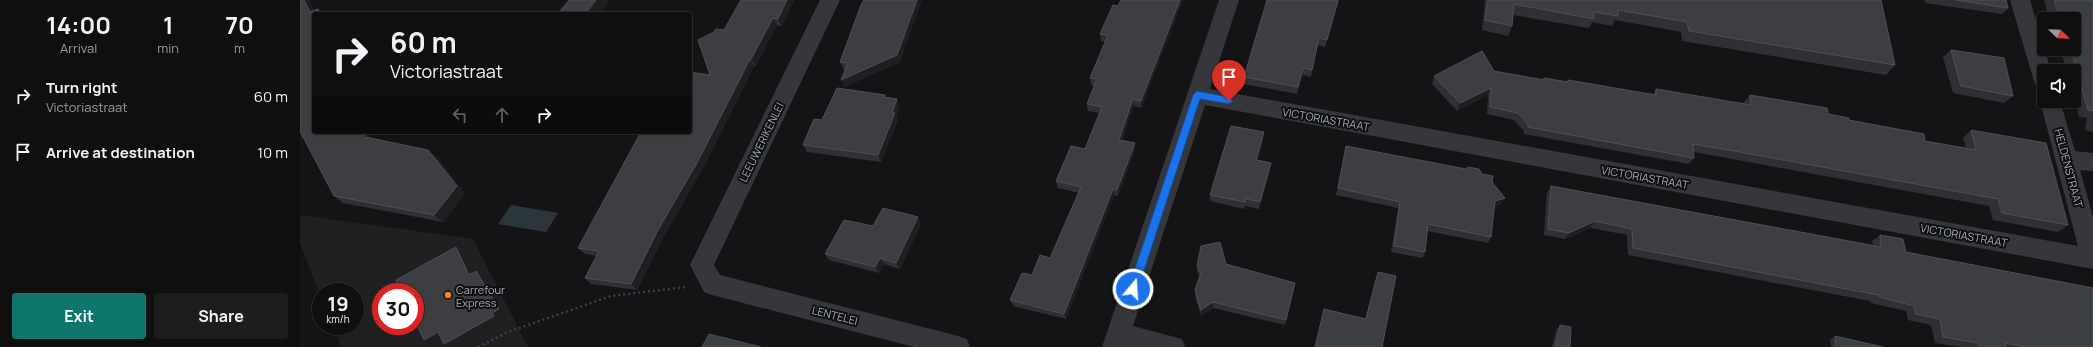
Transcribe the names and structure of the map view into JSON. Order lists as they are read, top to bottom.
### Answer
{
  "streets": {
    "street": [
      "VICTORIASTRAAT",
      "LEEUWERIKENLEI",
      "HELDENSTRAAT",
      "LENTELEI"
    ]
  },
  "crossings": [
    ["VICTORIASTRAAT", "HELDENSTRAAT"],
    ["LEEUWERIKENLEI", "LENTELEI"]
  ],
  "places": ["Carrefour Express"],
  "north": "bottom right",
  "page": {
    "eta": [
      "14:00",
      "Arrival",
      "1",
      "min",
      "70",
      "m"
    ],
    "turn": ["60 m", "Victoriastraat"],
    "list": [
      {
        "name": "Turn right",
        "note": "Victoriastraat",
        "value": "60 m"
      },
      {
        "name": "Arrive at destination",
        "value": "10 m"
      }
    ],
    "speed": "19 km/h",
    "limit": "30",
    "buttons": ["Exit", "Share"]
  }
}
